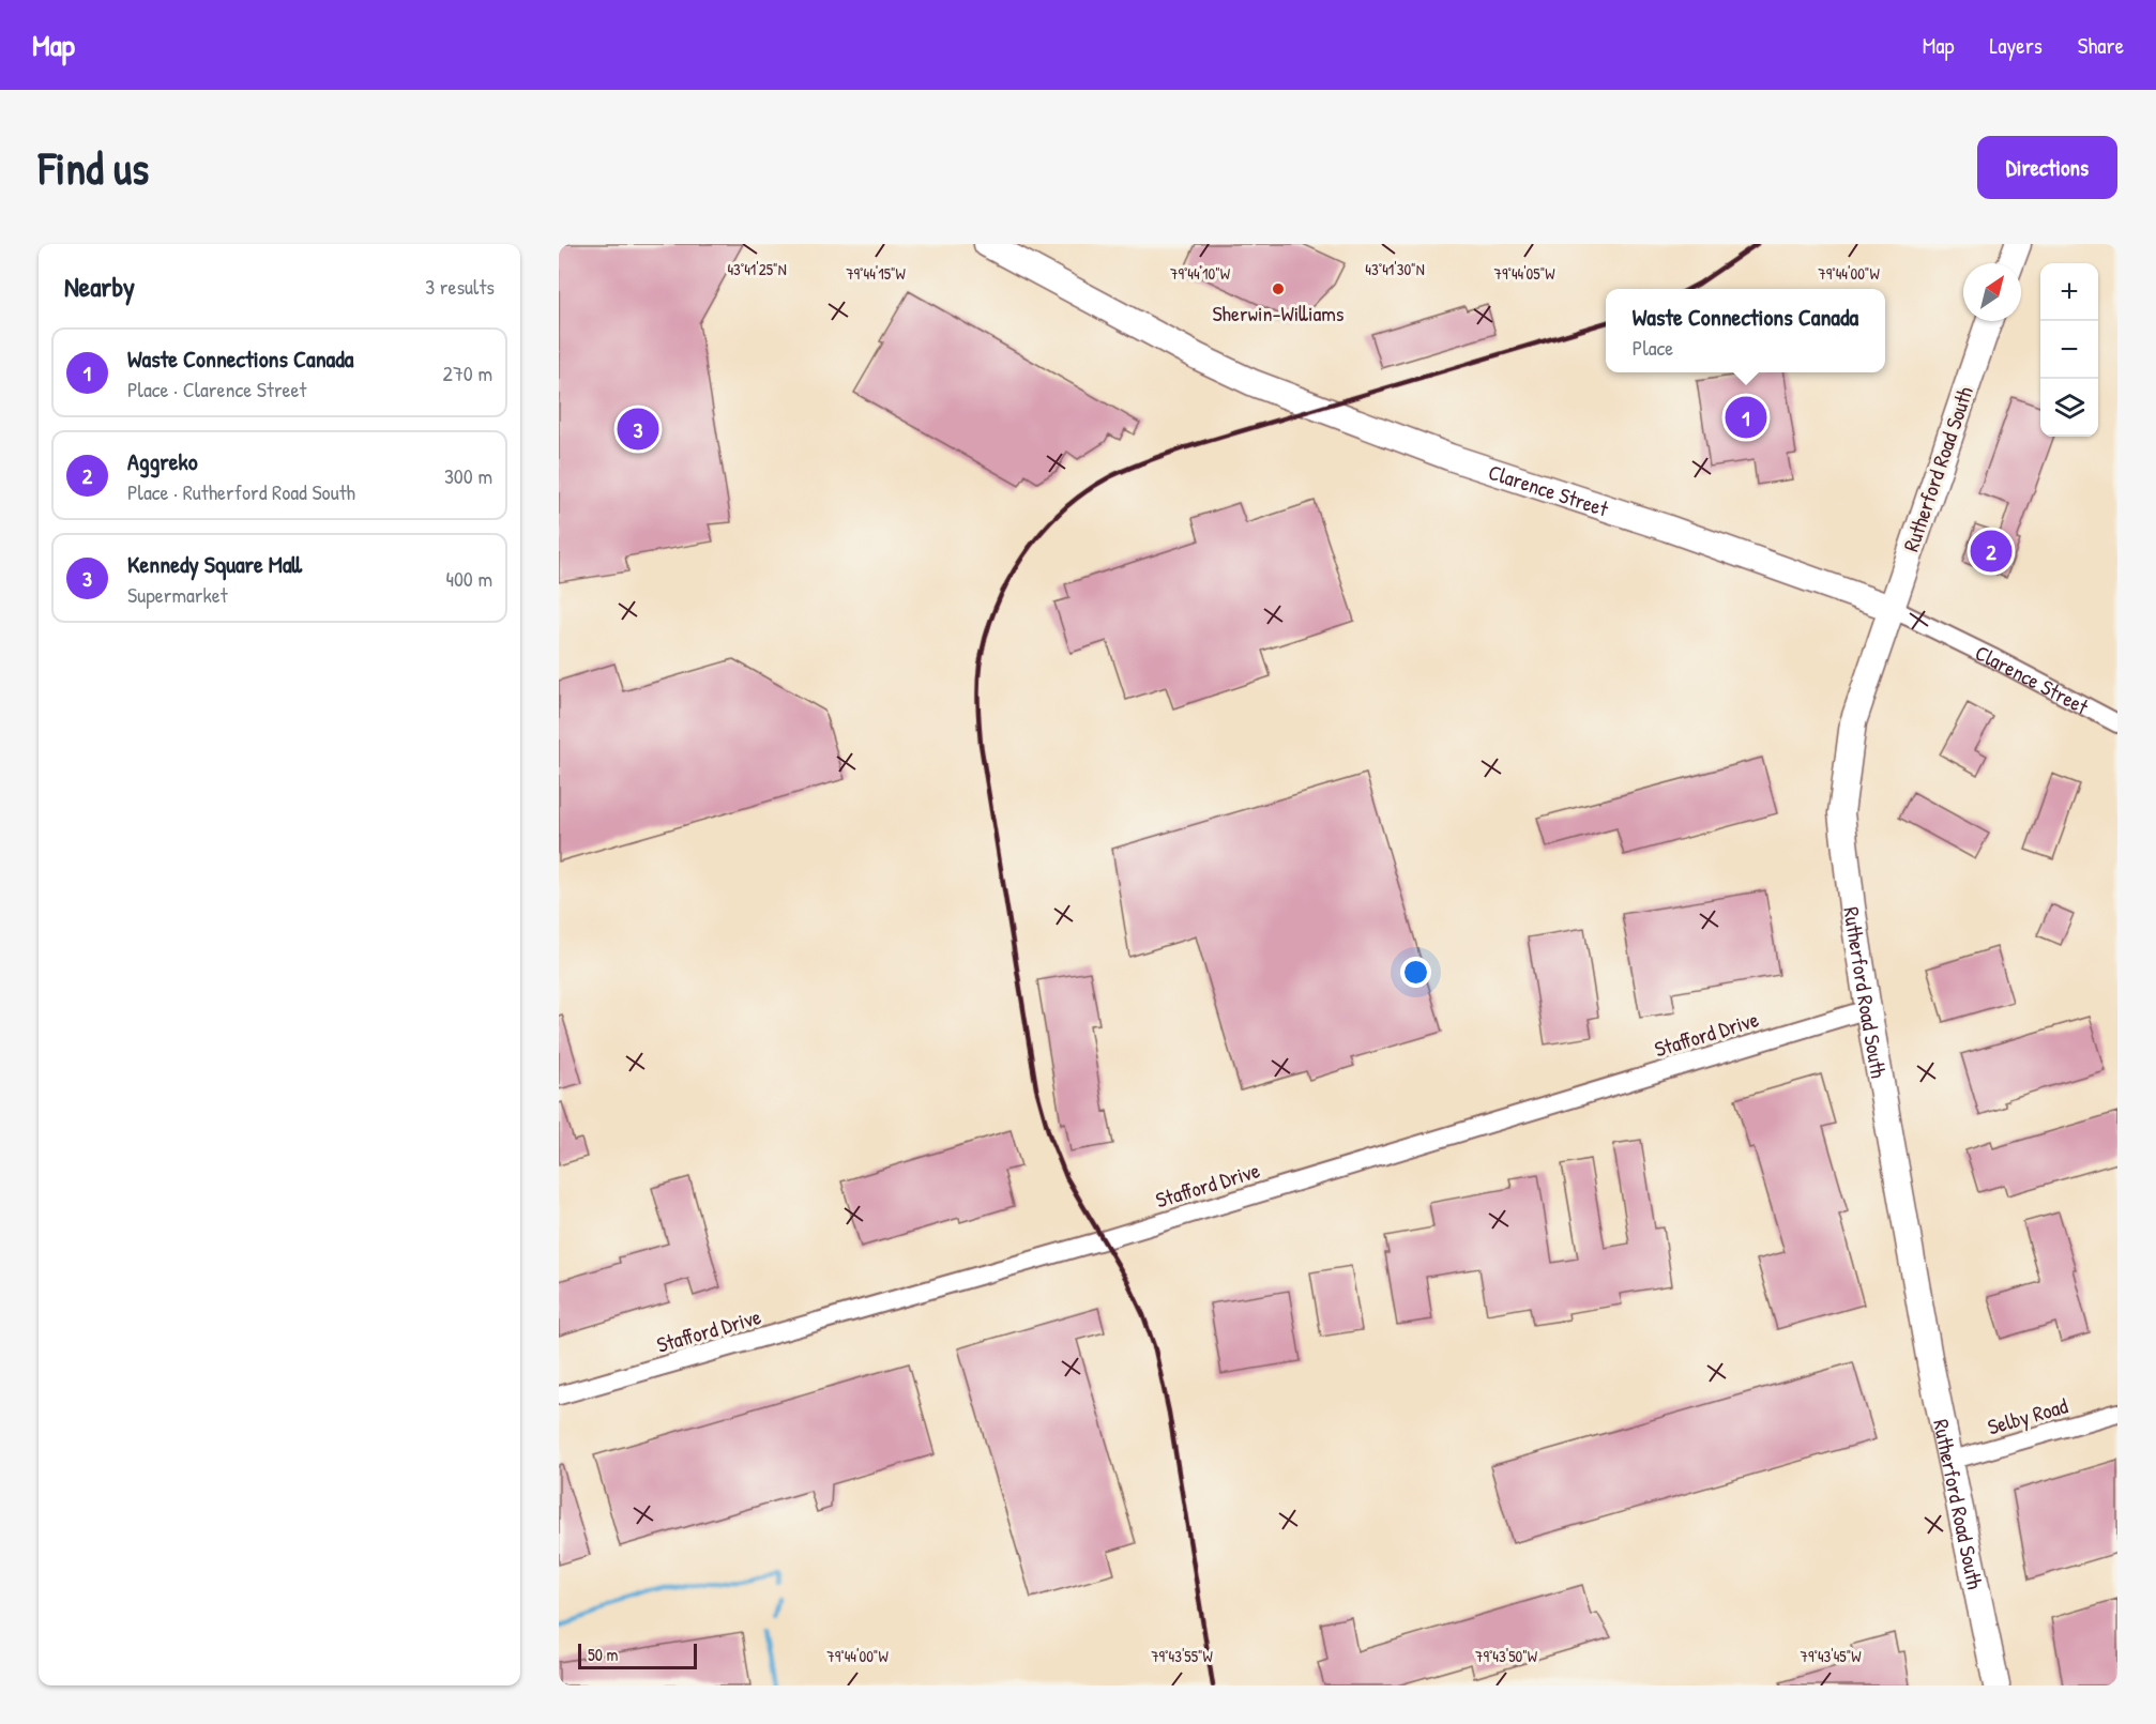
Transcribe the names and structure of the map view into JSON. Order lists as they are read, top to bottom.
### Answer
{
  "streets": {
    "street": [
      "Rutherford Road South",
      "Clarence Street",
      "Stafford Drive",
      "Selby Road"
    ]
  },
  "crossings": [
    ["Rutherford Road South", "Clarence Street"],
    ["Rutherford Road South", "Stafford Drive"],
    ["Rutherford Road South", "Selby Road"]
  ],
  "places": ["Sherwin-Williams"],
  "scale_bar": "50 m",
  "north": "top right",
  "page": {
    "header": "Map",
    "nav": ["Map", "Layers", "Share"],
    "buttons": "Directions",
    "title": "Find us",
    "heading": ["Nearby", "3 results"],
    "map_buttons": ["+", "−"],
    "popup": ["Waste Connections Canada", "Place"],
    "list": [
      {
        "mark": "1",
        "name": "Waste Connections Canada",
        "note": "Place · Clarence Street",
        "value": "270 m"
      },
      {
        "mark": "2",
        "name": "Aggreko",
        "note": "Place · Rutherford Road South",
        "value": "300 m"
      },
      {
        "mark": "3",
        "name": "Kennedy Square Mall",
        "note": "Supermarket",
        "value": "400 m"
      }
    ],
    "pins": ["1", "3", "2"],
    "scale": "50 m"
  },
  "coordinates": [
    "43°41'25\"N",
    "43°41'30\"N",
    "79°44'15\"W",
    "79°44'10\"W",
    "79°44'05\"W",
    "79°44'00\"W",
    "79°43'55\"W",
    "79°43'50\"W",
    "79°43'45\"W"
  ]
}
